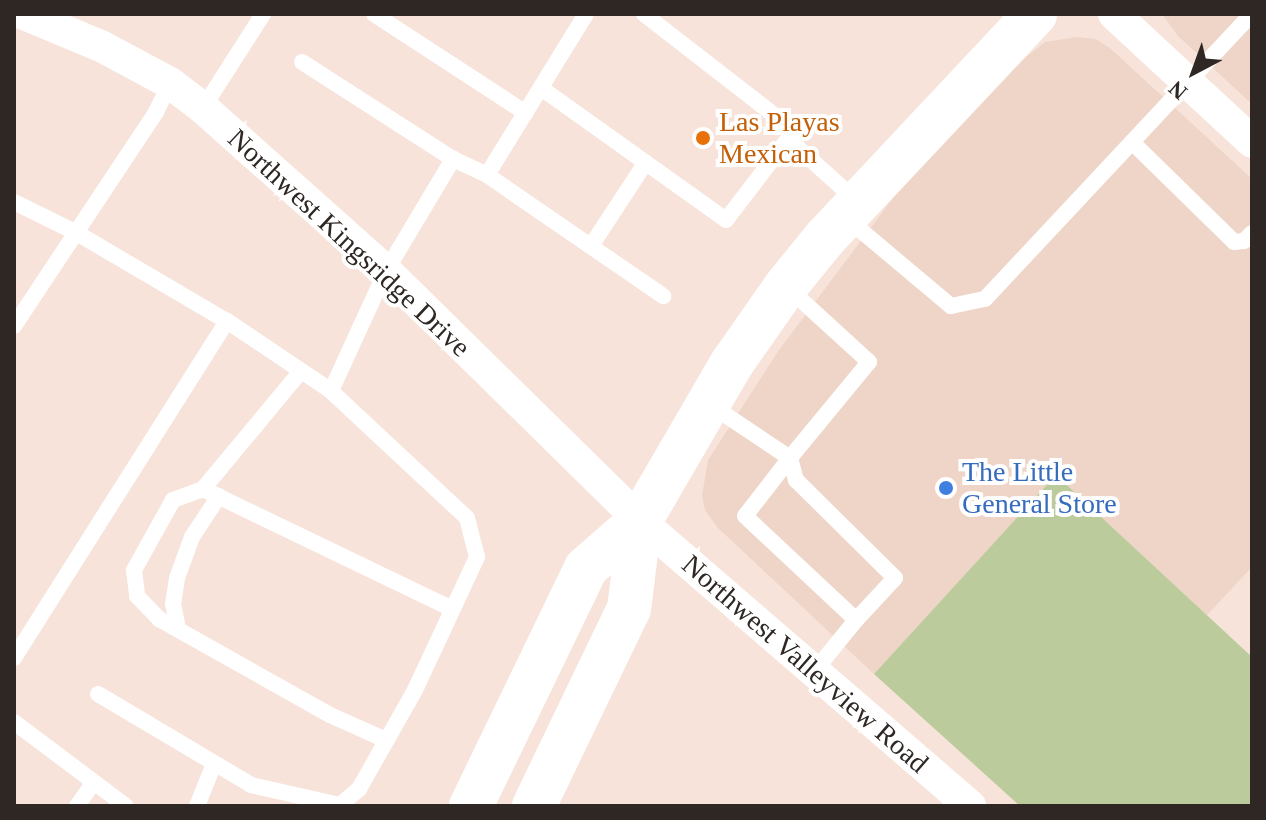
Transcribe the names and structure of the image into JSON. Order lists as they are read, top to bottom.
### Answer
{
  "streets": {
    "street": ["Northwest Kingsridge Drive", "Northwest Valleyview Road"]
  },
  "crossings": [
    ["Northwest Kingsridge Drive", "Northwest Valleyview Road"]
  ],
  "places": ["Las Playas Mexican", "The Little General Store"],
  "north": "bottom left"
}
